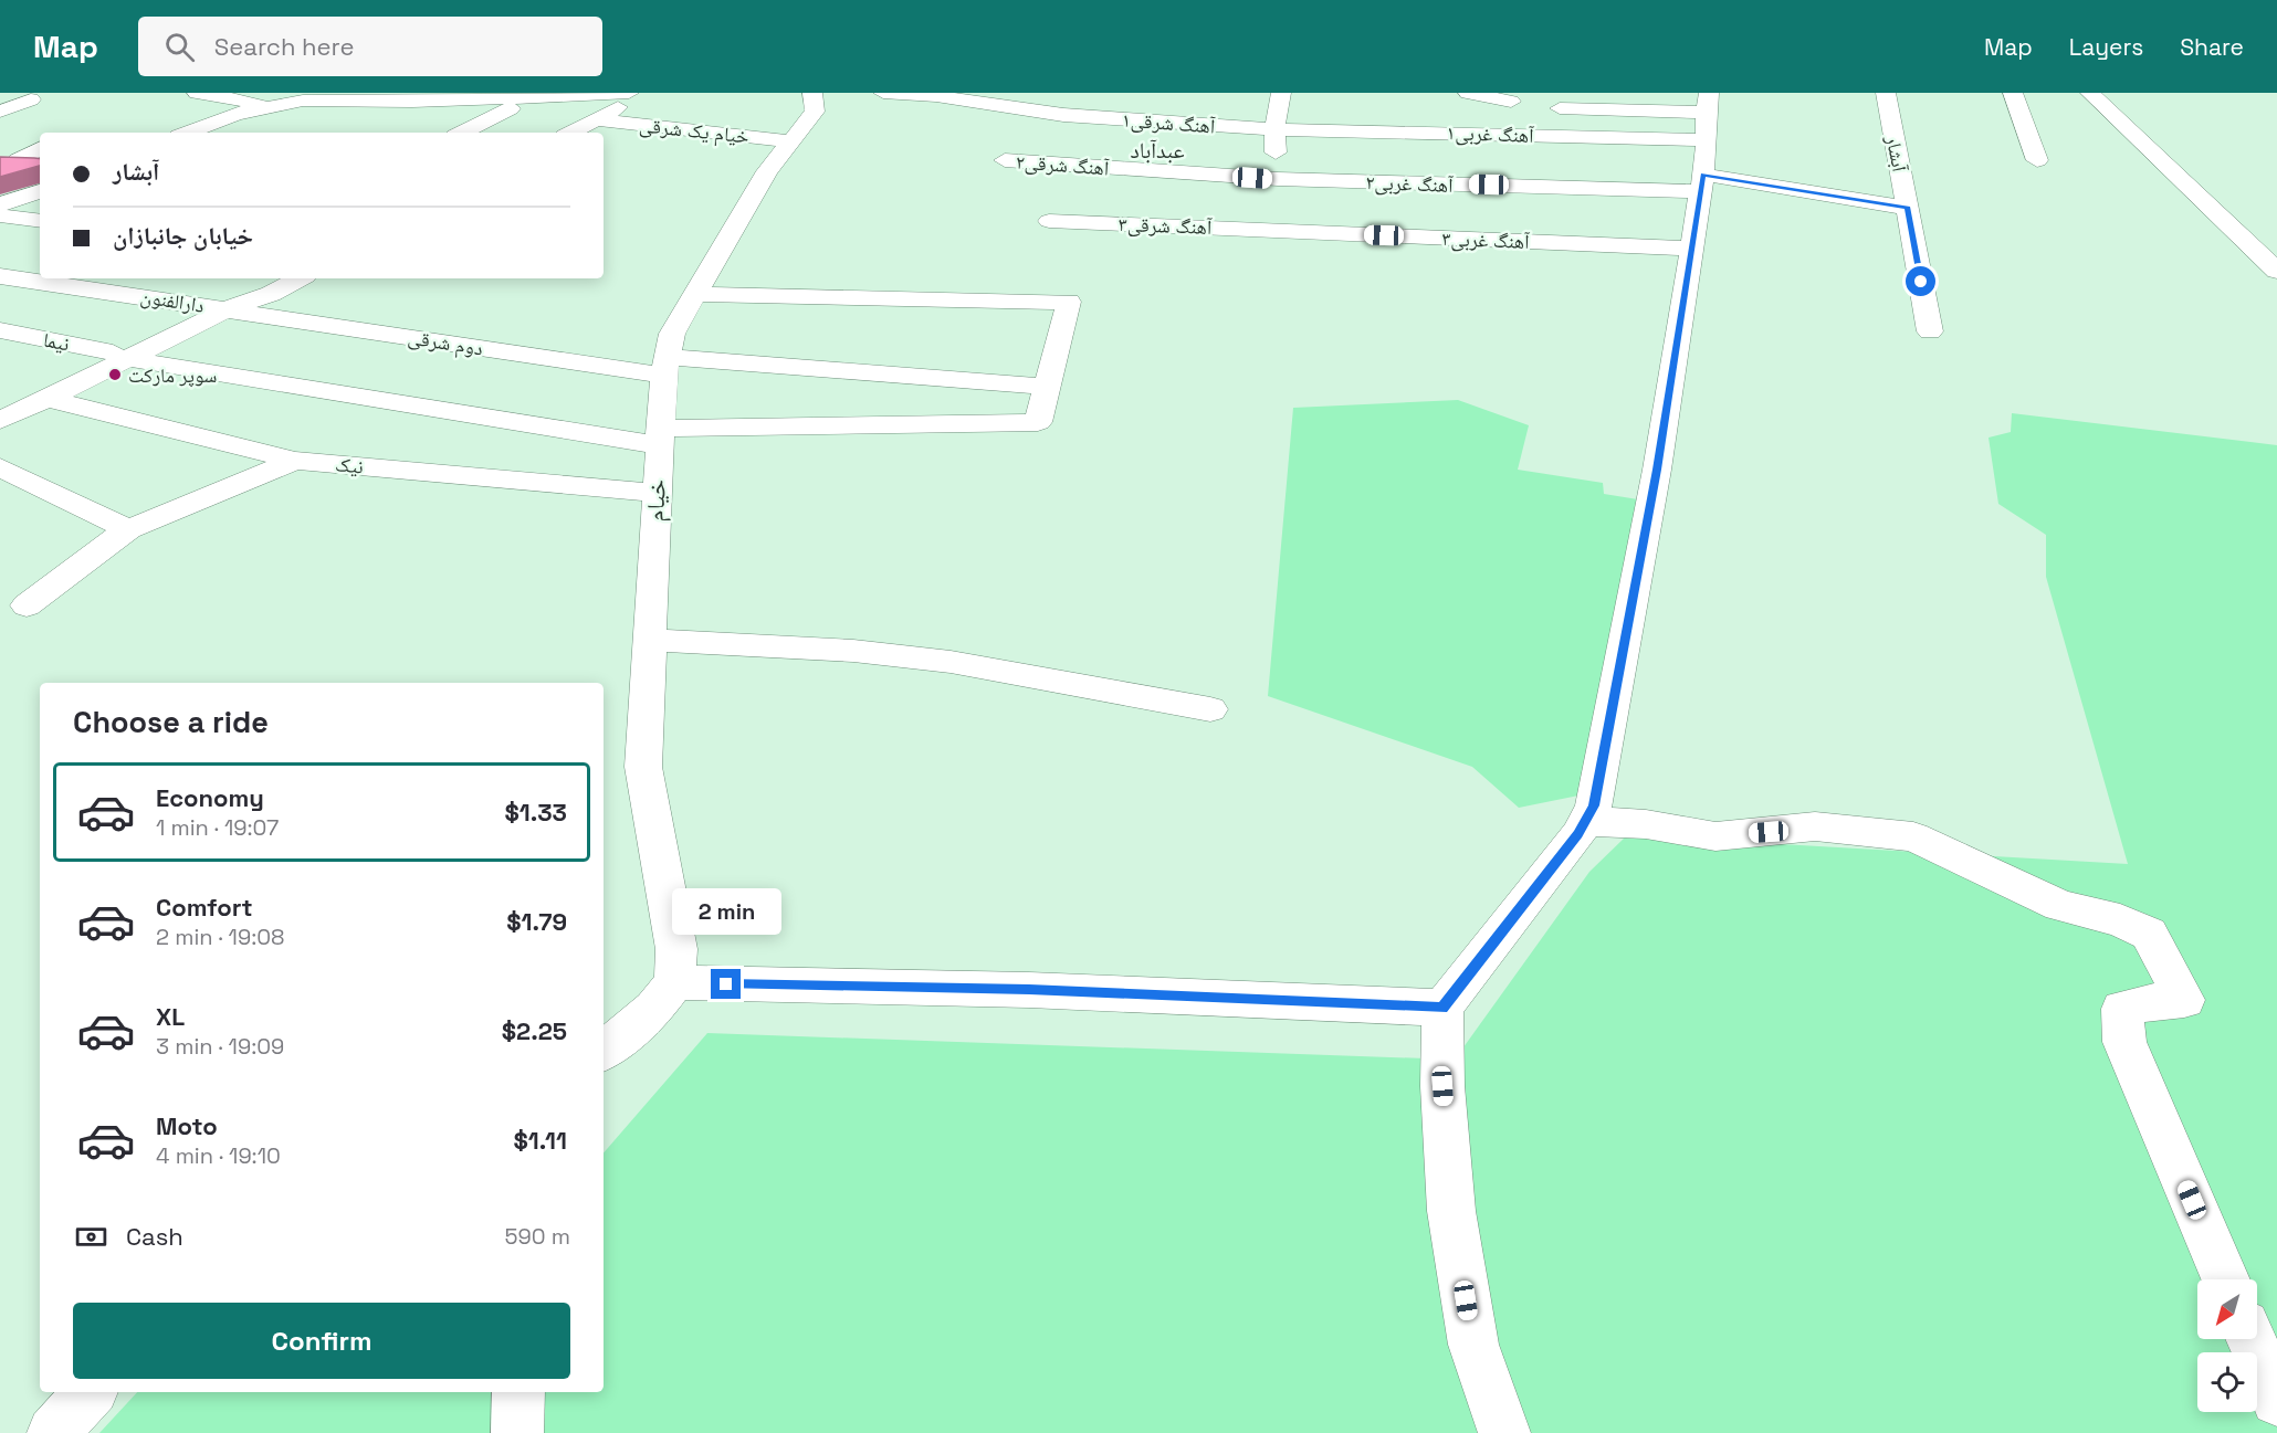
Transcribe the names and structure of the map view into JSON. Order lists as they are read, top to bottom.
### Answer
{
  "streets": {
    "street": [
      "آهنگ شرقی۱",
      "خیام یک شرقی",
      "آهنگ غربی۱",
      "آبشار",
      "آهنگ شرقی۲",
      "آهنگ غربی۲",
      "آهنگ شرقی۳",
      "آهنگ غربی۳",
      "دارالفنون",
      "نیما",
      "دوم شرقی",
      "نیک",
      "خیام"
    ]
  },
  "crossings": [
    ["آهنگ شرقی۱", "آهنگ غربی۱"],
    ["خیام یک شرقی", "خیام"],
    ["آبشار", "آهنگ غربی۲"],
    ["آهنگ شرقی۲", "آهنگ غربی۲"],
    ["آهنگ شرقی۳", "آهنگ غربی۳"],
    ["دارالفنون", "نیما"],
    ["دارالفنون", "دوم شرقی"],
    ["نیما", "دوم شرقی"],
    ["نیما", "خیام"],
    ["دوم شرقی", "خیام"],
    ["نیک", "خیام"]
  ],
  "districts": ["عبدآباد"],
  "places": ["سوپر مارکت"],
  "north": "bottom left",
  "page": {
    "header": "Map",
    "search": "Search here",
    "nav": ["Map", "Layers", "Share"],
    "banner": ["آبشار", "خیابان جانبازان"],
    "heading": "Choose a ride",
    "list": [
      {
        "name": "Economy",
        "note": "1 min · 19:07",
        "value": "$1.33"
      },
      {
        "name": "Comfort",
        "note": "2 min · 19:08",
        "value": "$1.79"
      },
      {
        "name": "XL",
        "note": "3 min · 19:09",
        "value": "$2.25"
      },
      {
        "name": "Moto",
        "note": "4 min · 19:10",
        "value": "$1.11"
      }
    ],
    "bubble": "2 min",
    "pay": ["Cash", "590 m"],
    "buttons": "Confirm"
  }
}
